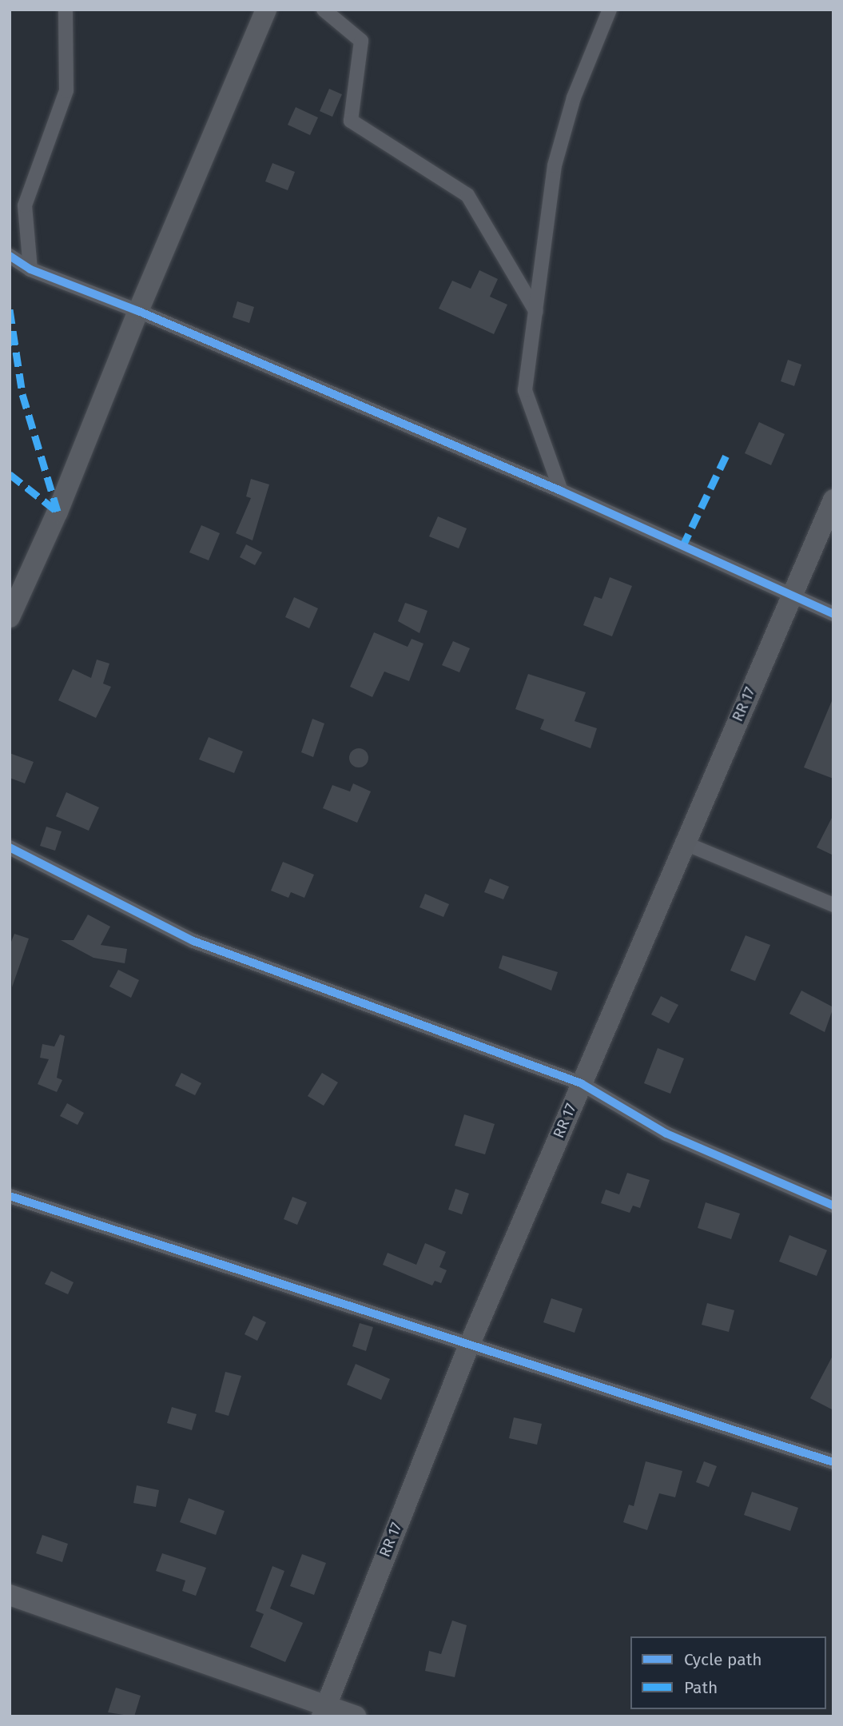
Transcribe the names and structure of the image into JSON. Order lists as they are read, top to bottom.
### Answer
{
  "streets": {
    "main road": ["RR 17"]
  },
  "legend": ["Cycle path", "Path"]
}
